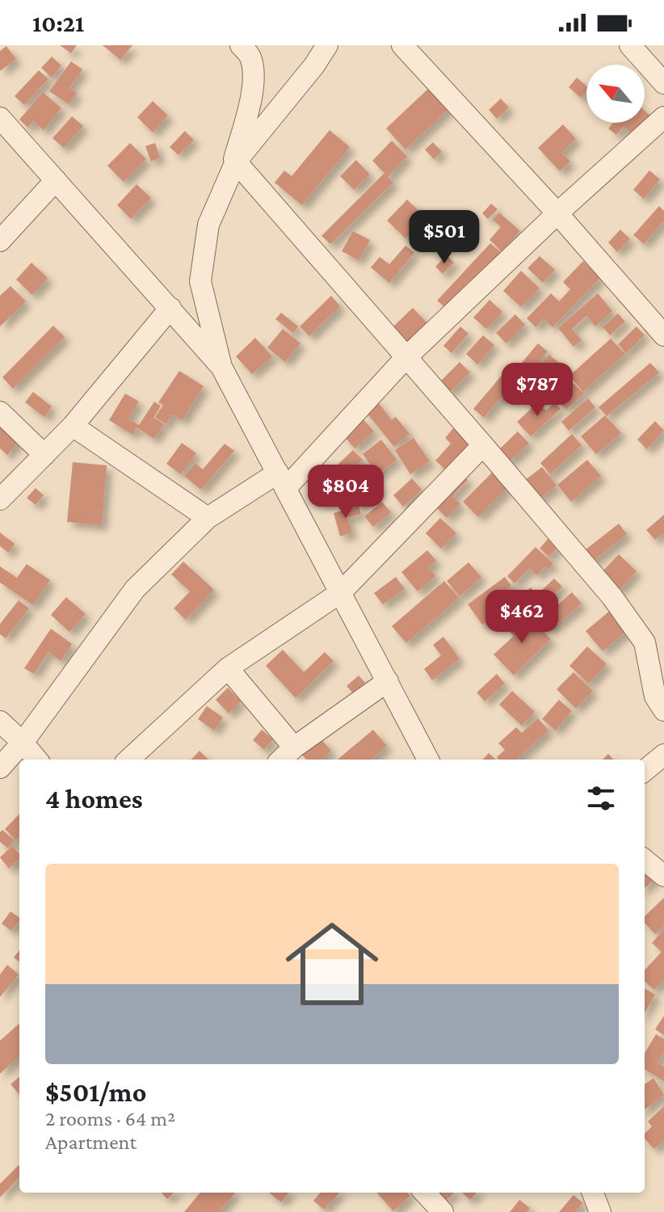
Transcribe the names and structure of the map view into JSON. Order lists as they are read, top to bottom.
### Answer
{
  "north": "top left",
  "page": {
    "status": "10:21",
    "price": [
      "$501",
      "$787",
      "$804",
      "$462"
    ],
    "heading": "4 homes",
    "list": [
      {
        "name": "$501/mo",
        "note": "2 rooms · 64 m² · Apartment"
      }
    ]
  }
}
